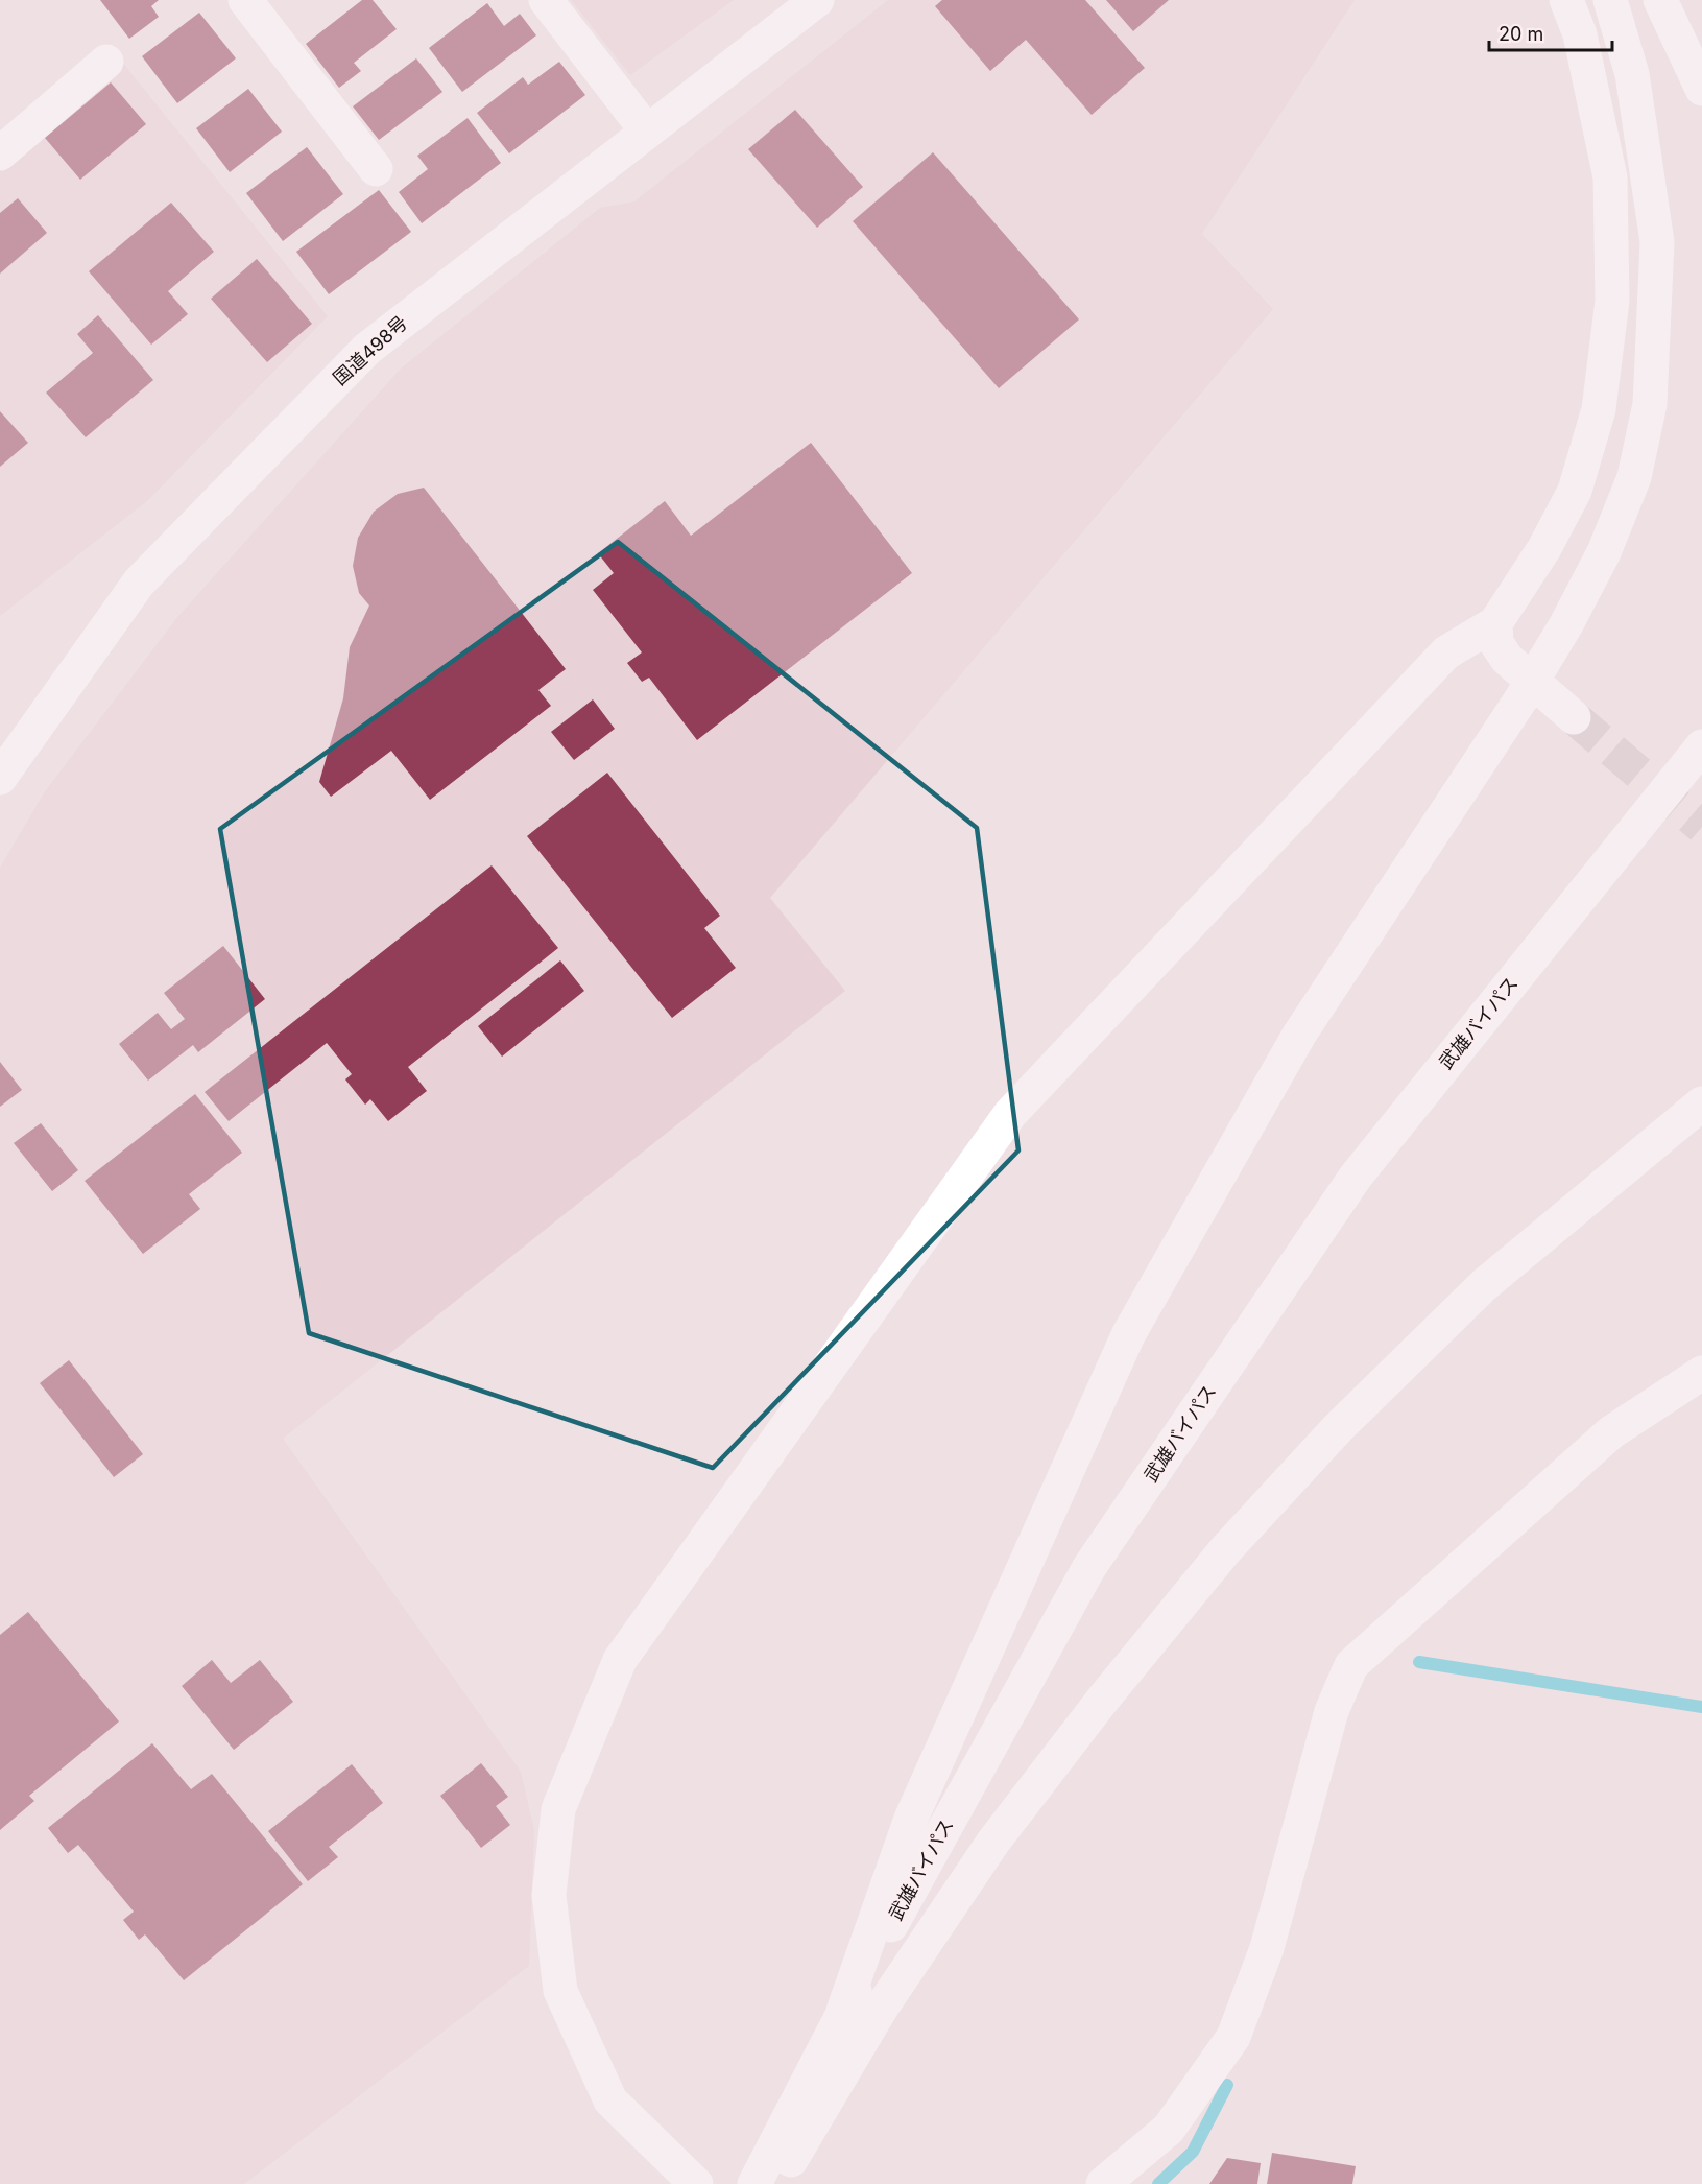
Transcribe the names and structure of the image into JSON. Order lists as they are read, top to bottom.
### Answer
{
  "streets": {
    "main road": ["国道498号", "武雄バイパス"]
  },
  "scale_bar": "20 m"
}
